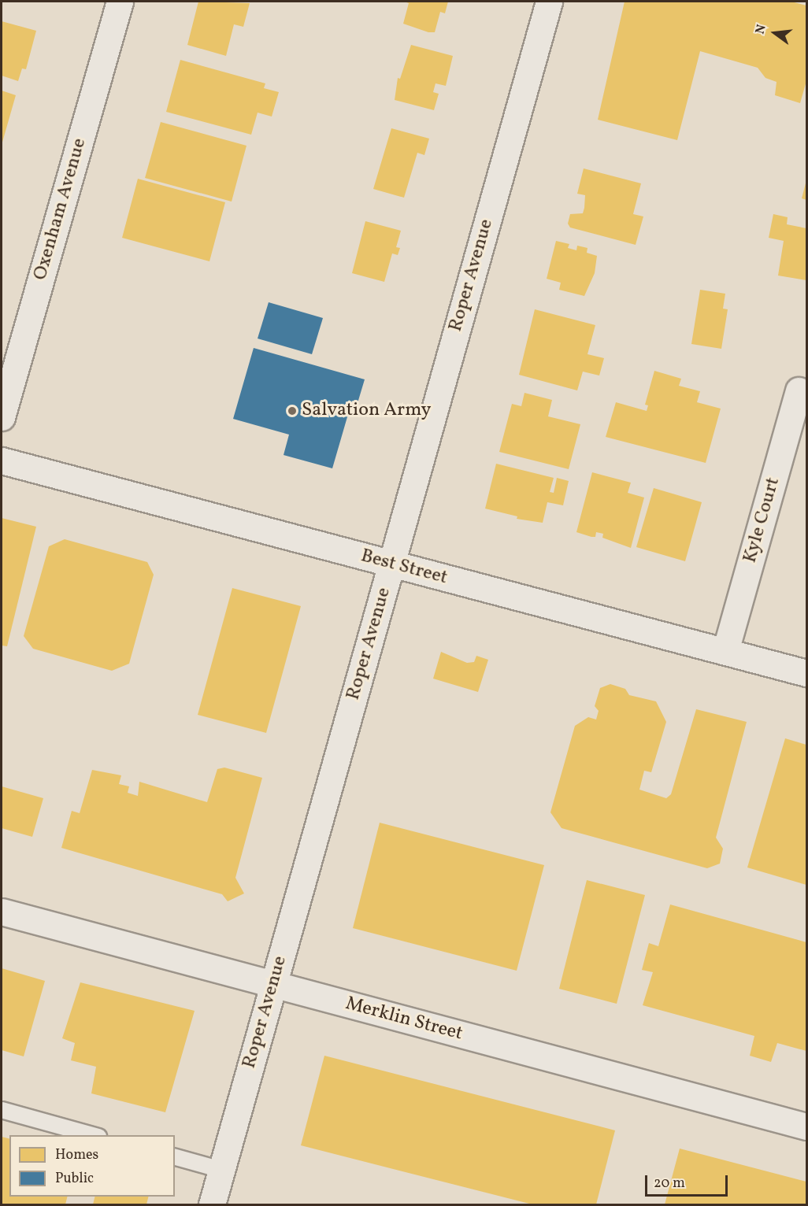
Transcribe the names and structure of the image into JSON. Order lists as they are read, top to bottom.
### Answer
{
  "streets": {
    "street": [
      "Oxenham Avenue",
      "Roper Avenue",
      "Kyle Court",
      "Best Street",
      "Merklin Street"
    ]
  },
  "crossings": [
    ["Roper Avenue", "Best Street"],
    ["Roper Avenue", "Merklin Street"],
    ["Kyle Court", "Best Street"]
  ],
  "places": ["Salvation Army"],
  "legend": ["Homes", "Public"],
  "scale_bar": "20 m",
  "north": "left"
}
